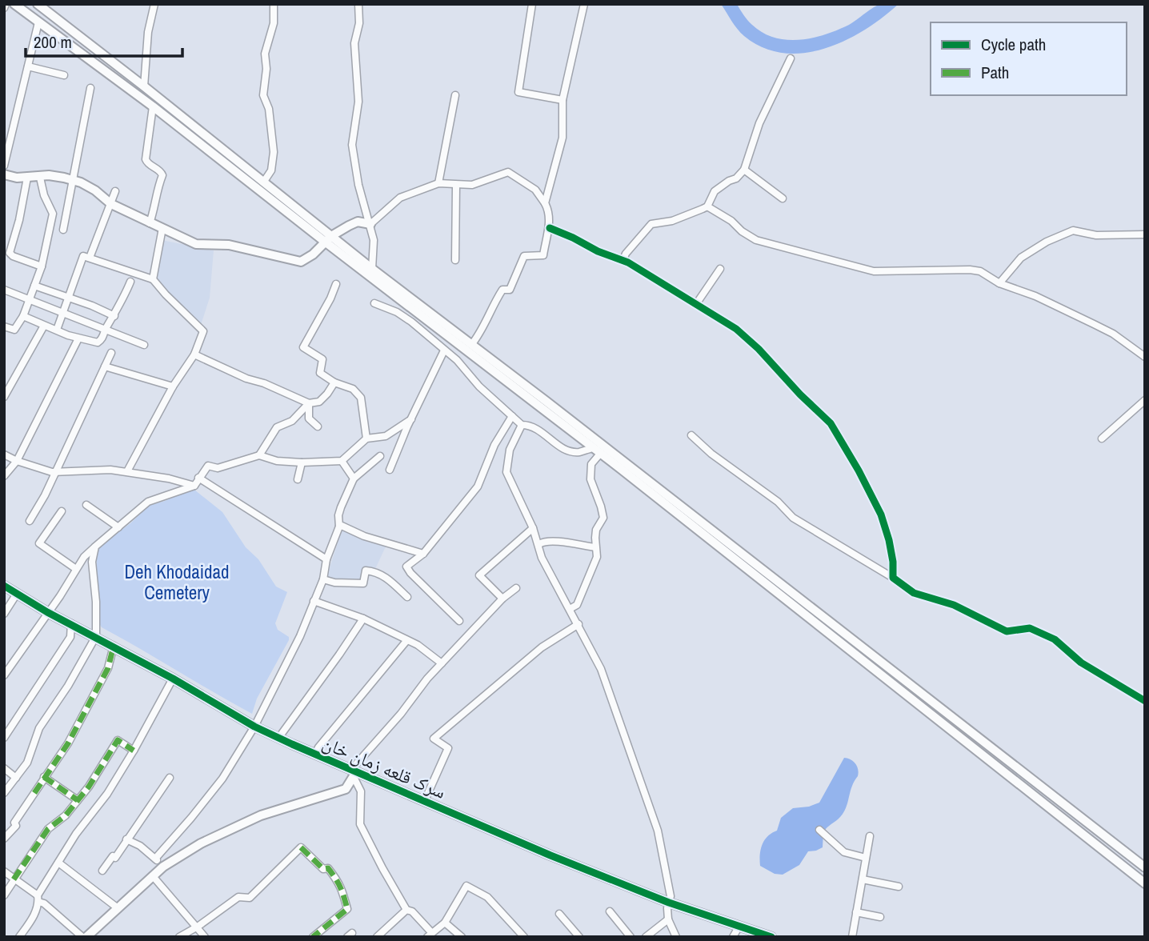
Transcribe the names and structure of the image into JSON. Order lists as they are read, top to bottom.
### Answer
{
  "streets": {
    "main road": ["سرک قلعه زمان خان"]
  },
  "parks": ["Deh Khodaidad Cemetery"],
  "legend": ["Cycle path", "Path"],
  "scale_bar": "200 m"
}
